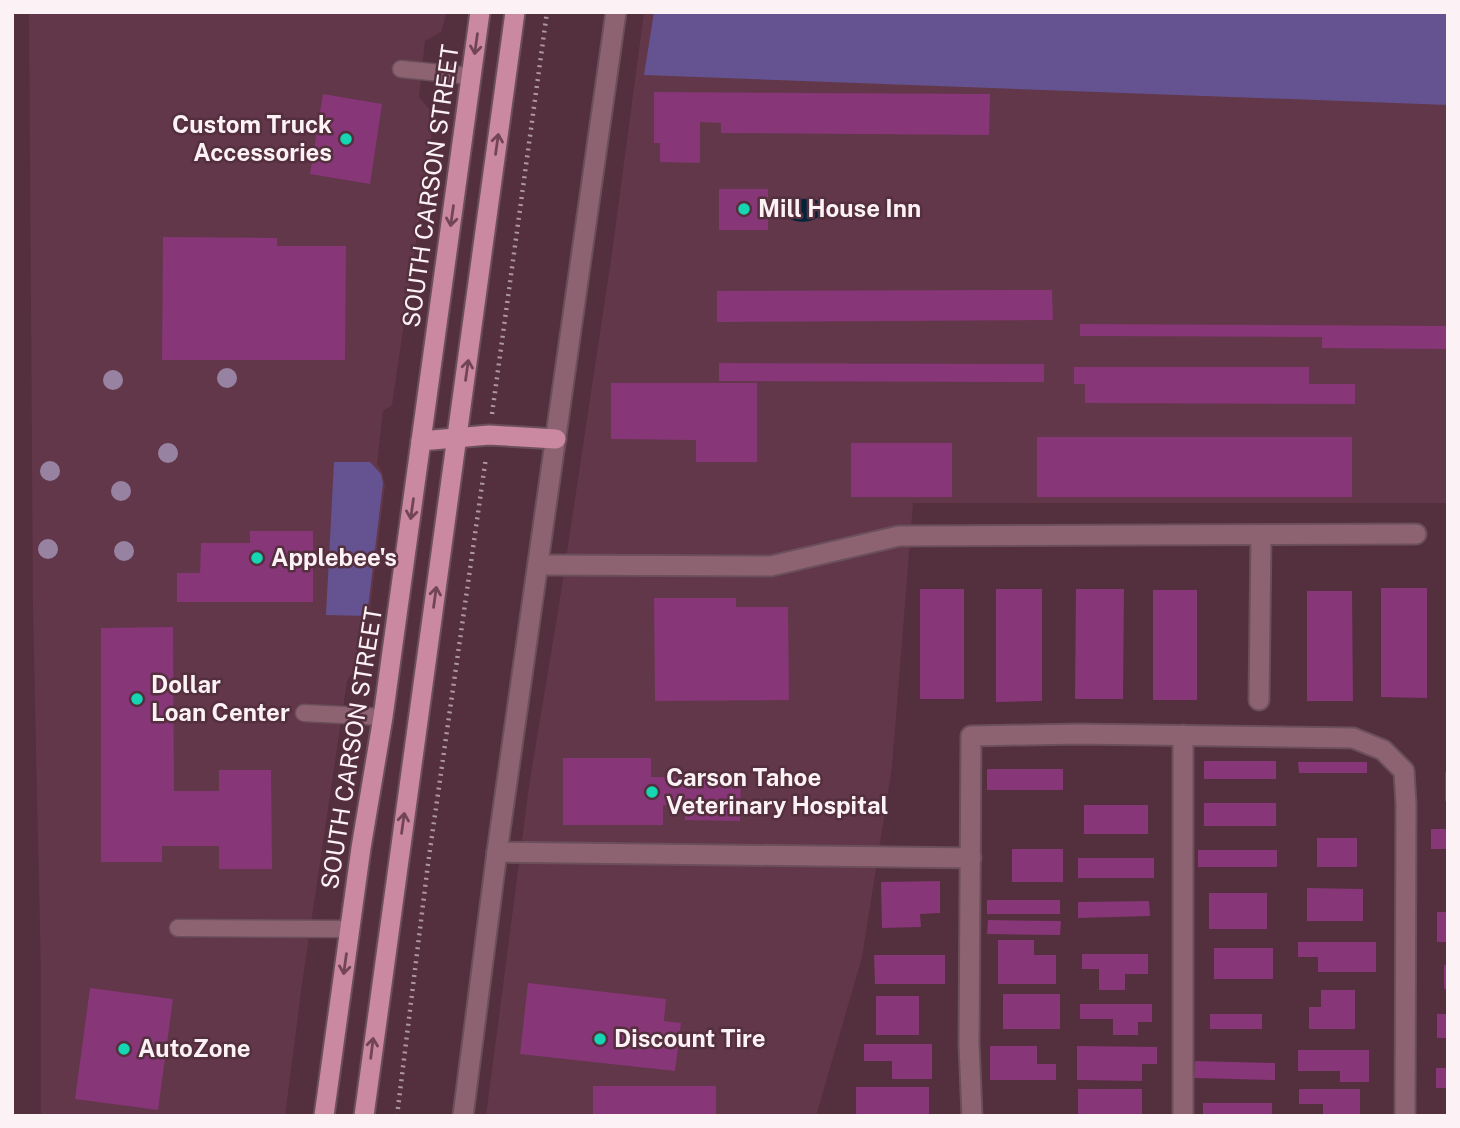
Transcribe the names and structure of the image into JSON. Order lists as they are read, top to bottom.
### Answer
{
  "streets": {
    "main road": ["SOUTH CARSON STREET"]
  },
  "places": [
    "Custom Truck Accessories",
    "Mill House Inn",
    "Applebee's",
    "Dollar Loan Center",
    "Carson Tahoe Veterinary Hospital",
    "Discount Tire",
    "AutoZone"
  ]
}
